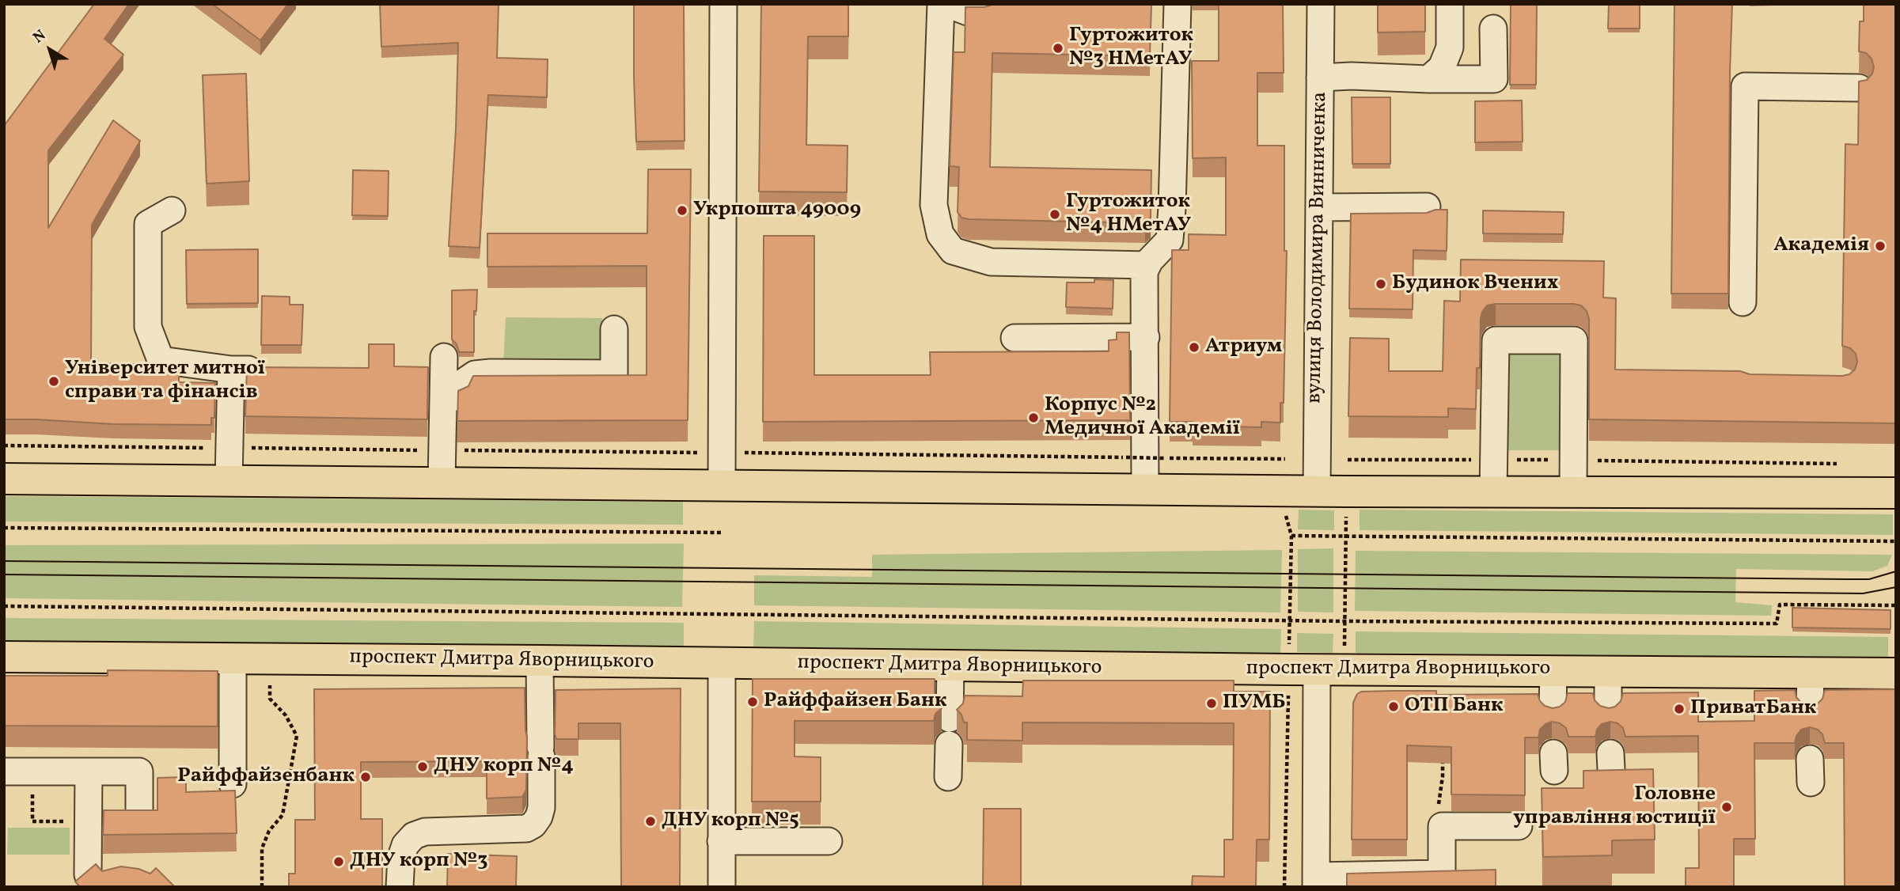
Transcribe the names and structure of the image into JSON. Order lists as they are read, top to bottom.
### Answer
{
  "streets": {
    "main road": ["проспект Дмитра Яворницького"],
    "street": ["вулиця Володимира Винниченка"]
  },
  "places": [
    "Гуртожиток №3 НМетАУ",
    "Укрпошта 49009",
    "Гуртожиток №4 НМетАУ",
    "Академія",
    "Будинок Вчених",
    "Атриум",
    "Університет митної справи та фінансів",
    "Корпус №2 Медичної Академії",
    "Райффайзен Банк",
    "ПУМБ",
    "ОТП Банк",
    "ПриватБанк",
    "ДНУ корп №4",
    "Райффайзенбанк",
    "Головне управління юстиції",
    "ДНУ корп №5",
    "ДНУ корп №3"
  ],
  "north": "top left"
}
